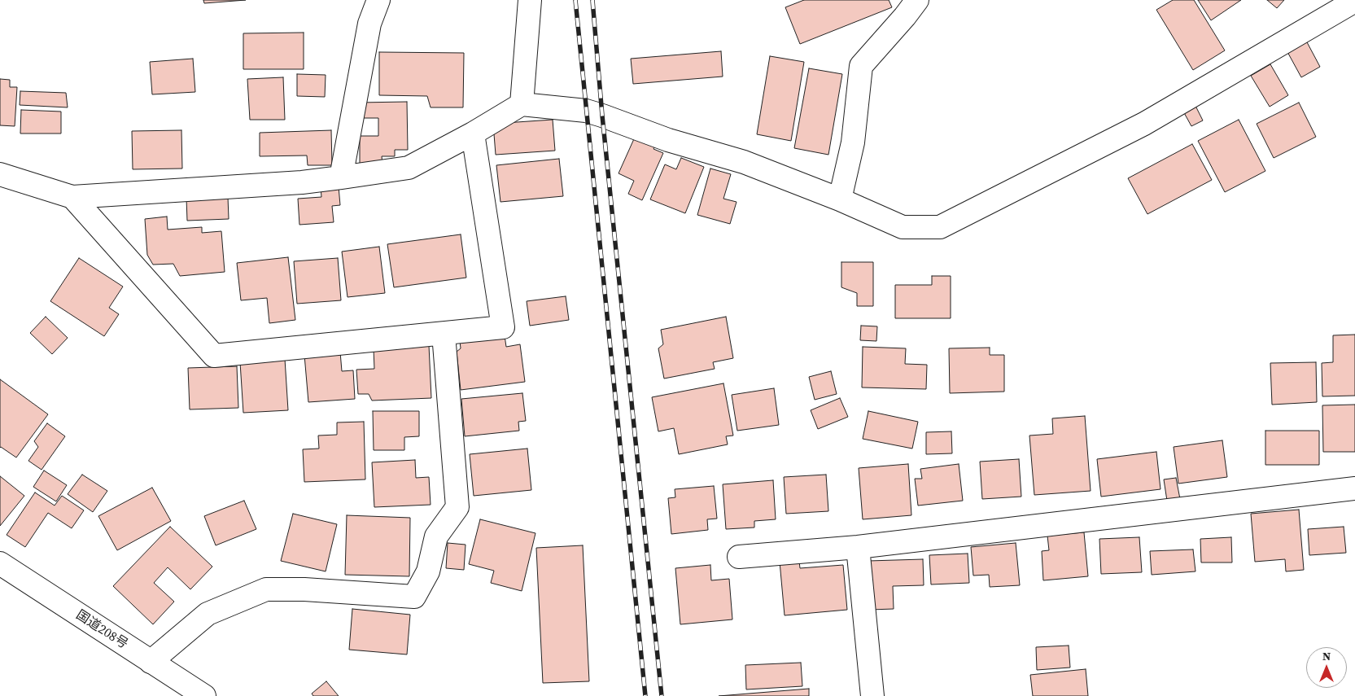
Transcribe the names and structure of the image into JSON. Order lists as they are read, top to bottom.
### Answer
{
  "streets": {
    "main road": ["国道208号"]
  },
  "north": "top"
}
